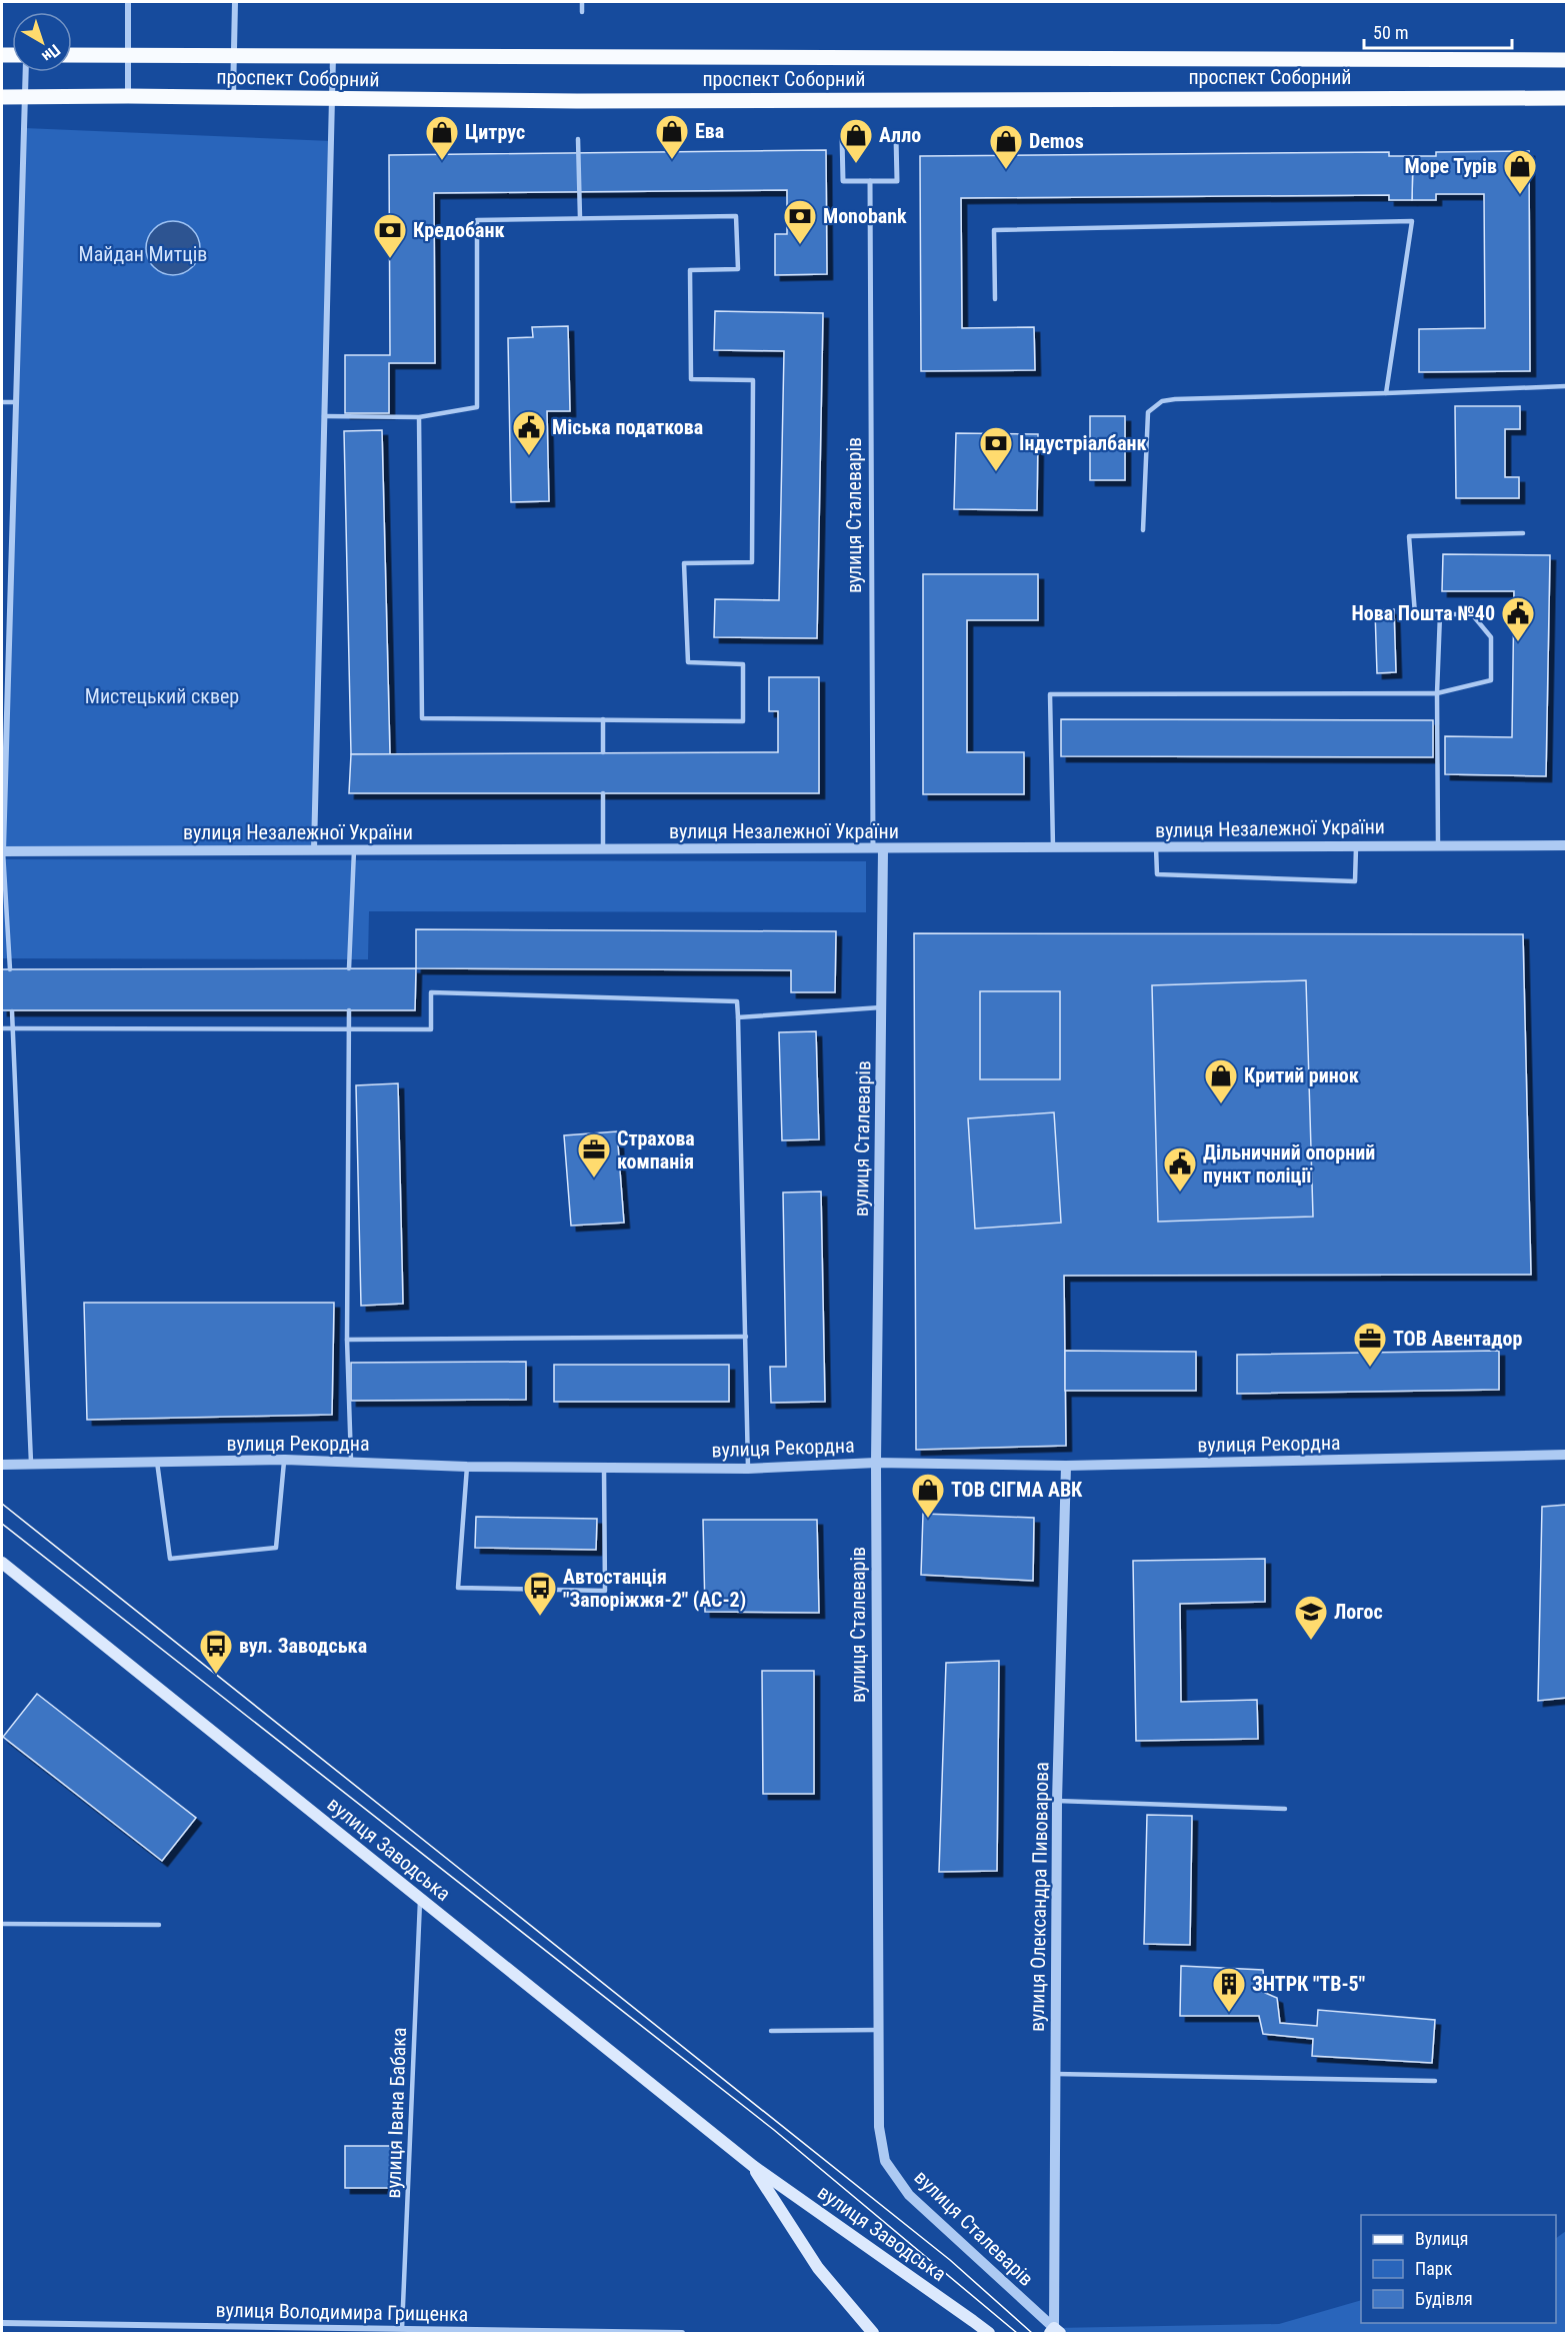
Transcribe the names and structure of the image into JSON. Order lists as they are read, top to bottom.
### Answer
{
  "streets": {
    "main road": ["проспект Соборний", "вулиця Заводська"],
    "street": [
      "вулиця Сталеварів",
      "вулиця Незалежної України",
      "вулиця Рекордна",
      "вулиця Олександра Пивоварова",
      "вулиця Володимира Грищенка"
    ],
    "lane": ["вулиця Івана Бабака"]
  },
  "crossings": [
    ["вулиця Сталеварів", "вулиця Незалежної України"],
    ["вулиця Сталеварів", "вулиця Рекордна"],
    ["вулиця Сталеварів", "вулиця Олександра Пивоварова"],
    ["вулиця Рекордна", "вулиця Олександра Пивоварова"],
    ["вулиця Заводська", "вулиця Івана Бабака"],
    ["вулиця Івана Бабака", "вулиця Володимира Грищенка"]
  ],
  "parks": ["Майдан Митців", "Мистецький сквер"],
  "places": {
    "shop": [
      "Ева",
      "Цитрус",
      "Алло",
      "Demos",
      "Море Турiв",
      "Критий ринок",
      "ТОВ СІГМА АВК"
    ],
    "bank": ["Monobank", "Кредобанк", "Індустріалбанк"],
    "public building": ["Міська податкова", "Нова Пошта №40", "Дільничний опорний пункт поліції"],
    "office": ["Страхова компанія", "ТОВ Авентадор"],
    "bus stop": ["Автостанція \"Запоріжжя-2\" (АС-2)", "вул. Заводська"],
    "school or university": ["Логос"],
    "building": ["ЗНТРК \"ТВ-5\""]
  },
  "legend": ["Вулиця", "Парк", "Будівля"],
  "scale_bar": "50 m",
  "north": "bottom right"
}
